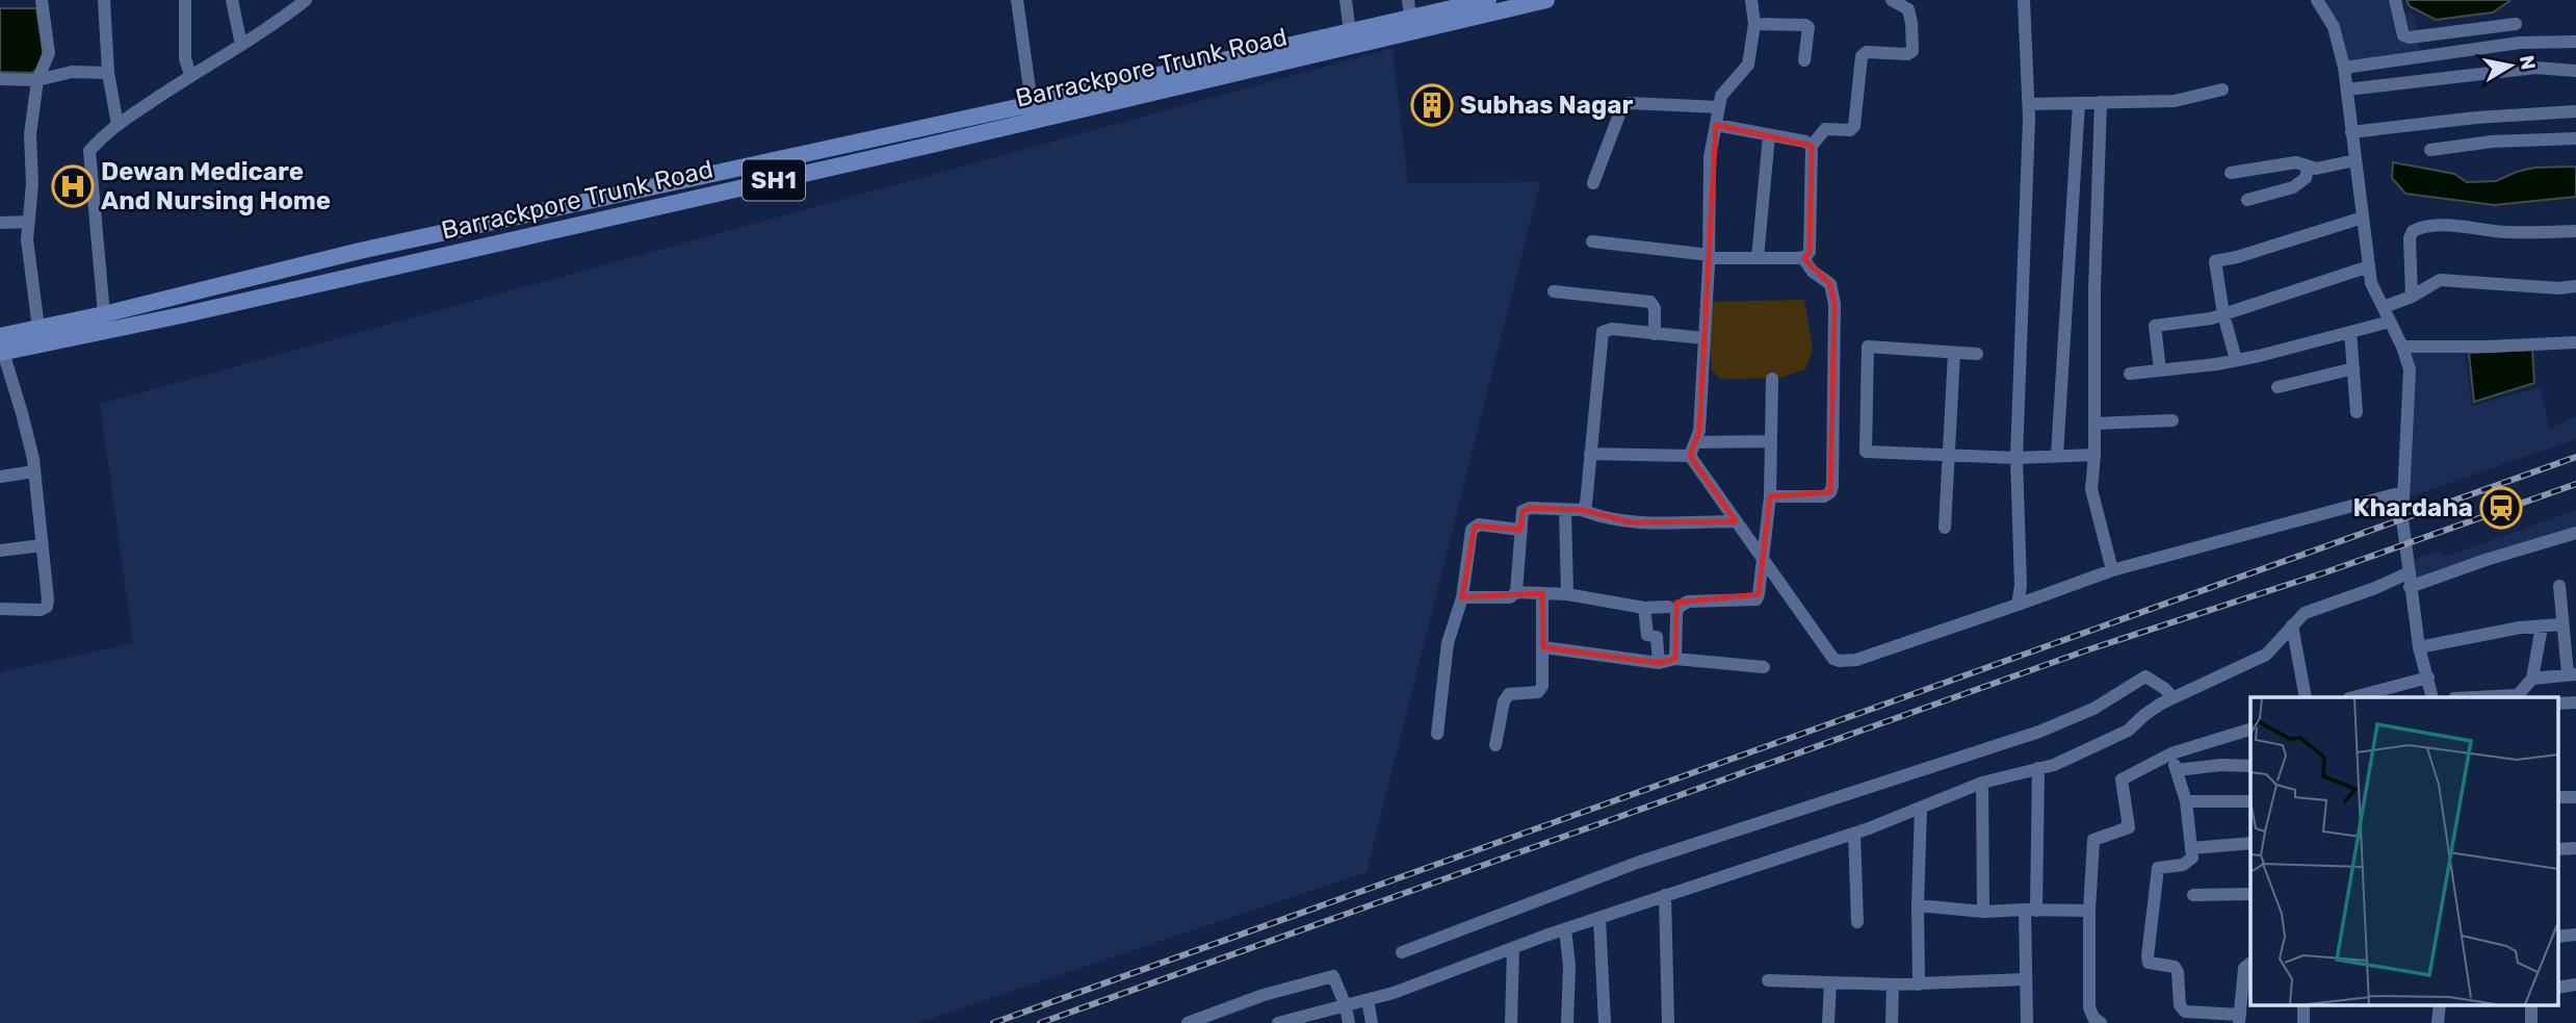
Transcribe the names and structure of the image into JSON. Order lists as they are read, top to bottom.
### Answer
{
  "streets": {
    "main road": ["Barrackpore Trunk Road", "SH1"]
  },
  "places": {
    "building": ["Subhas Nagar"],
    "hospital": ["Dewan Medicare And Nursing Home"],
    "station": ["Khardaha"]
  },
  "north": "right"
}
